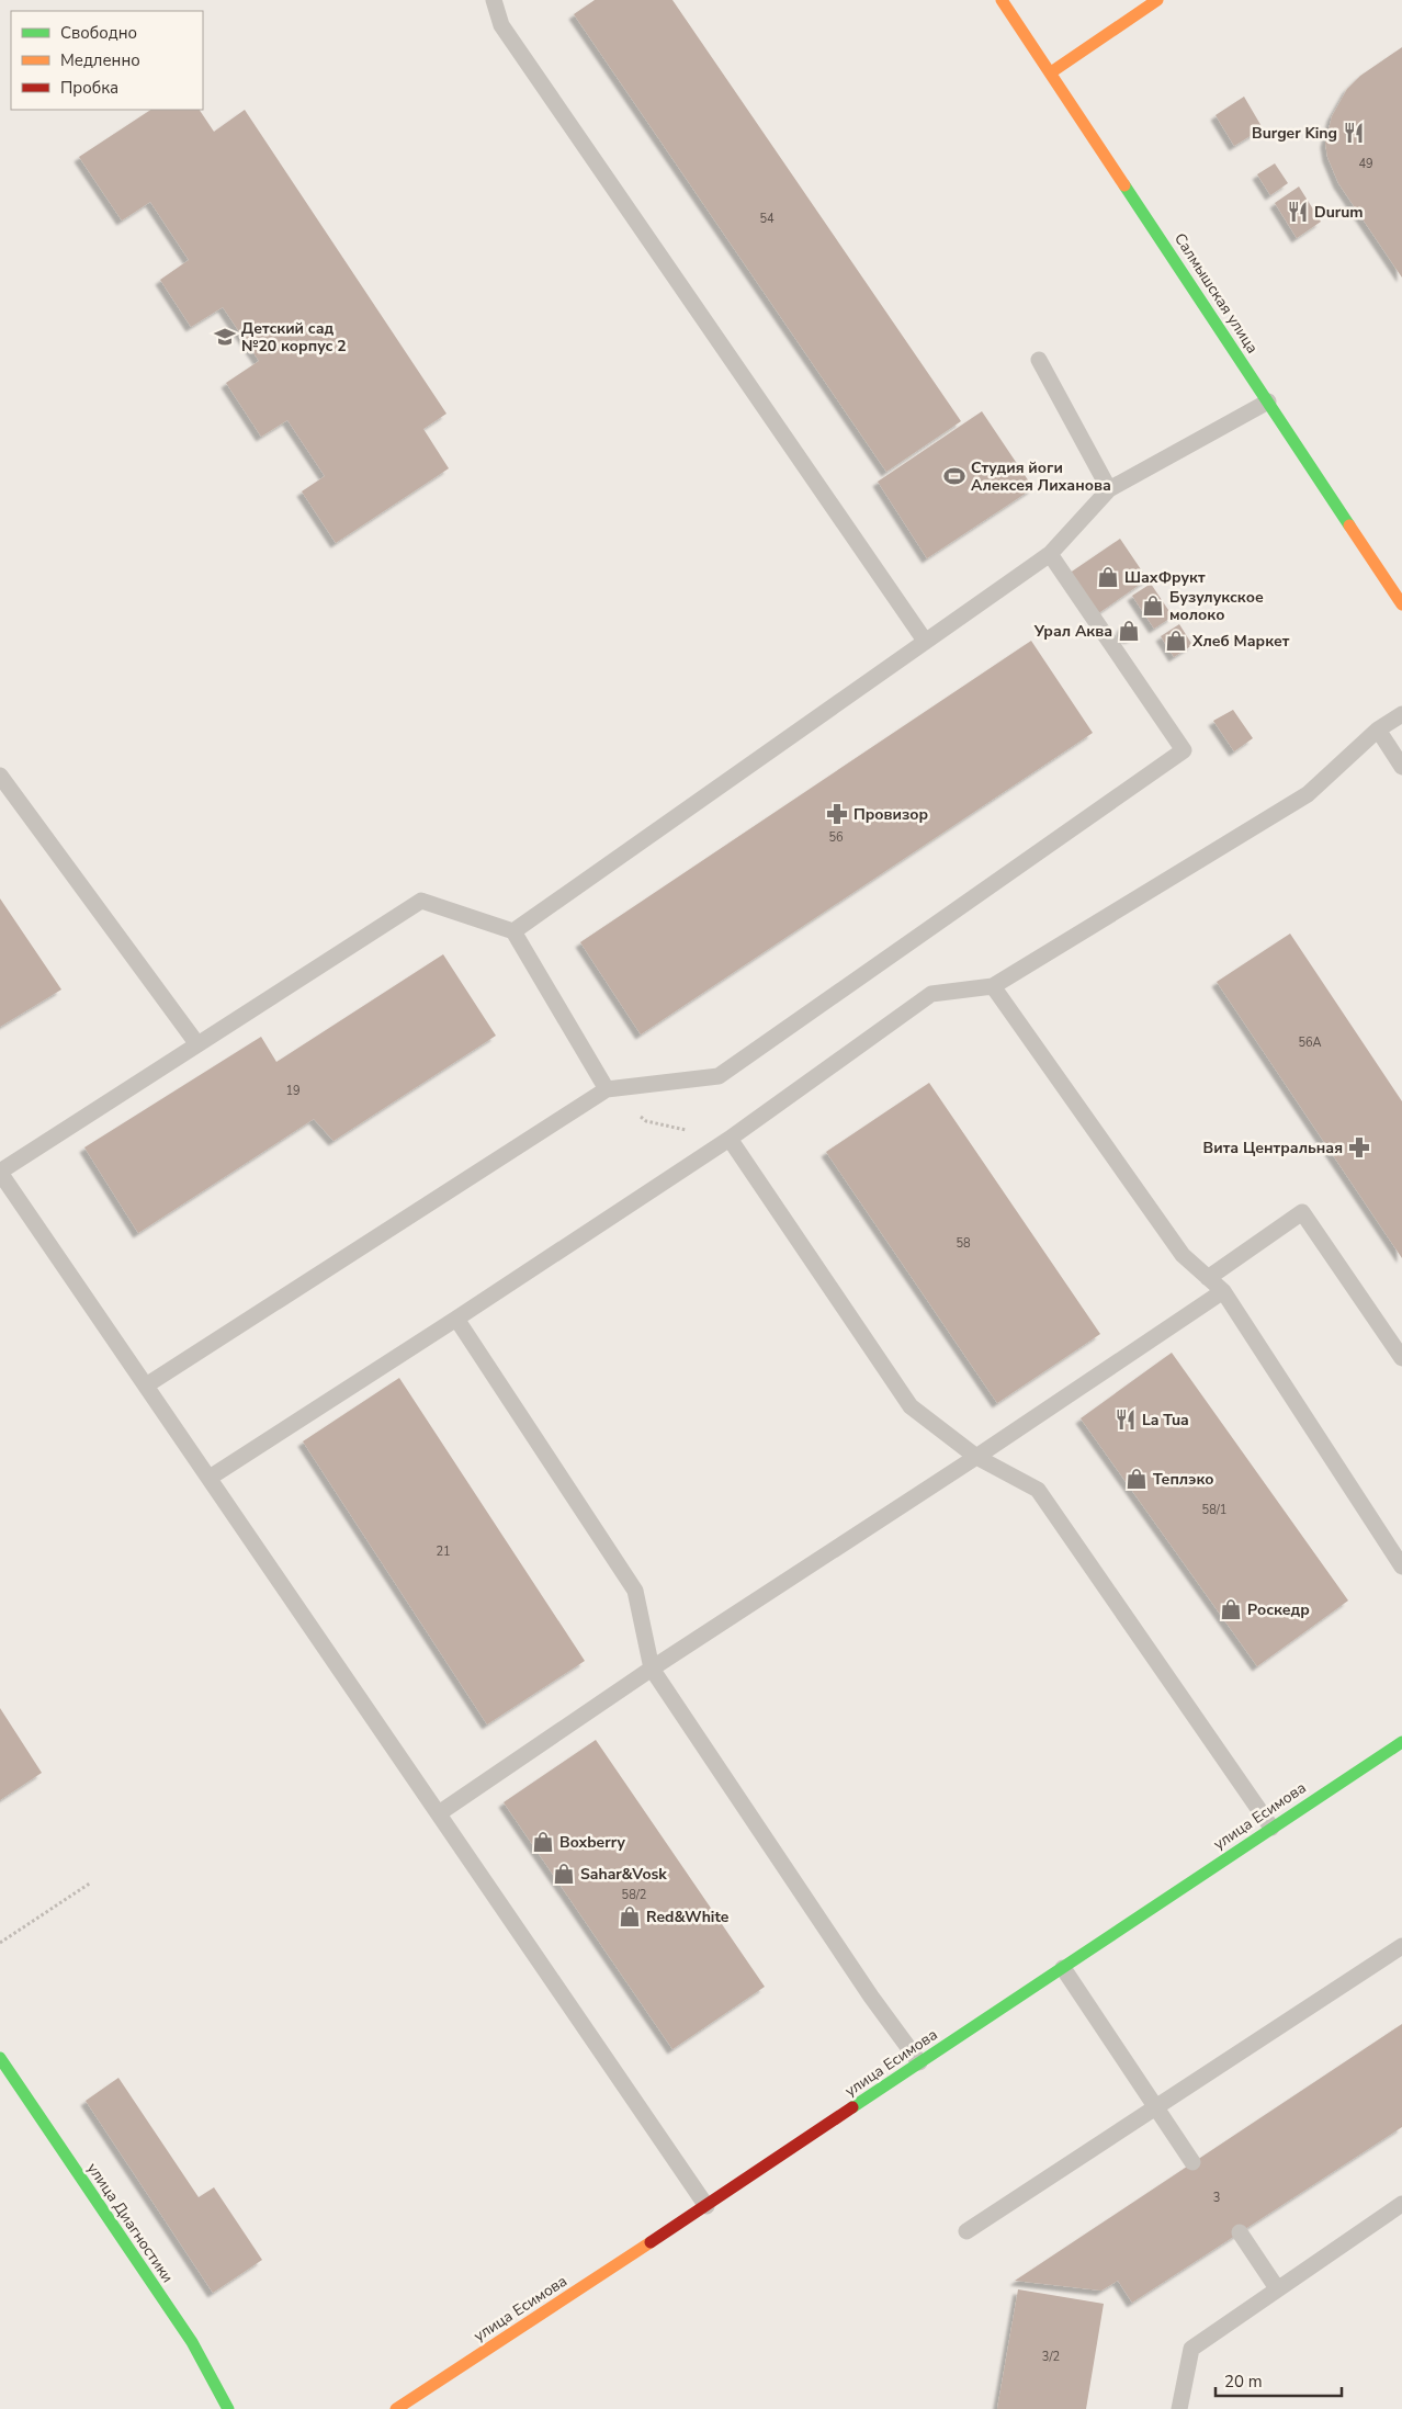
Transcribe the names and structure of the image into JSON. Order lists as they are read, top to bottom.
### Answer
{
  "streets": {
    "street": ["Салмышская улица", "улица Есимова", "улица Диагностики"]
  },
  "places": {
    "restaurant": ["Burger King", "Durum", "La Tua"],
    "school or university": ["Детский сад №20 корпус 2"],
    "sports": ["Студия йоги Алексея Лиханова"],
    "shop": [
      "ШахФрукт",
      "Бузулукское молоко",
      "Урал Аква",
      "Хлеб Маркет",
      "Теплэко",
      "Роскедр",
      "Boxberry",
      "Sahar&Vosk",
      "Red&White"
    ],
    "pharmacy": ["Провизор", "Вита Центральная"]
  },
  "house_numbers": [
    "49",
    "54",
    "56",
    "56А",
    "19",
    "58",
    "58/1",
    "21",
    "58/2",
    "3",
    "3/2"
  ],
  "legend": ["Свободно", "Медленно", "Пробка"],
  "scale_bar": "20 m"
}
